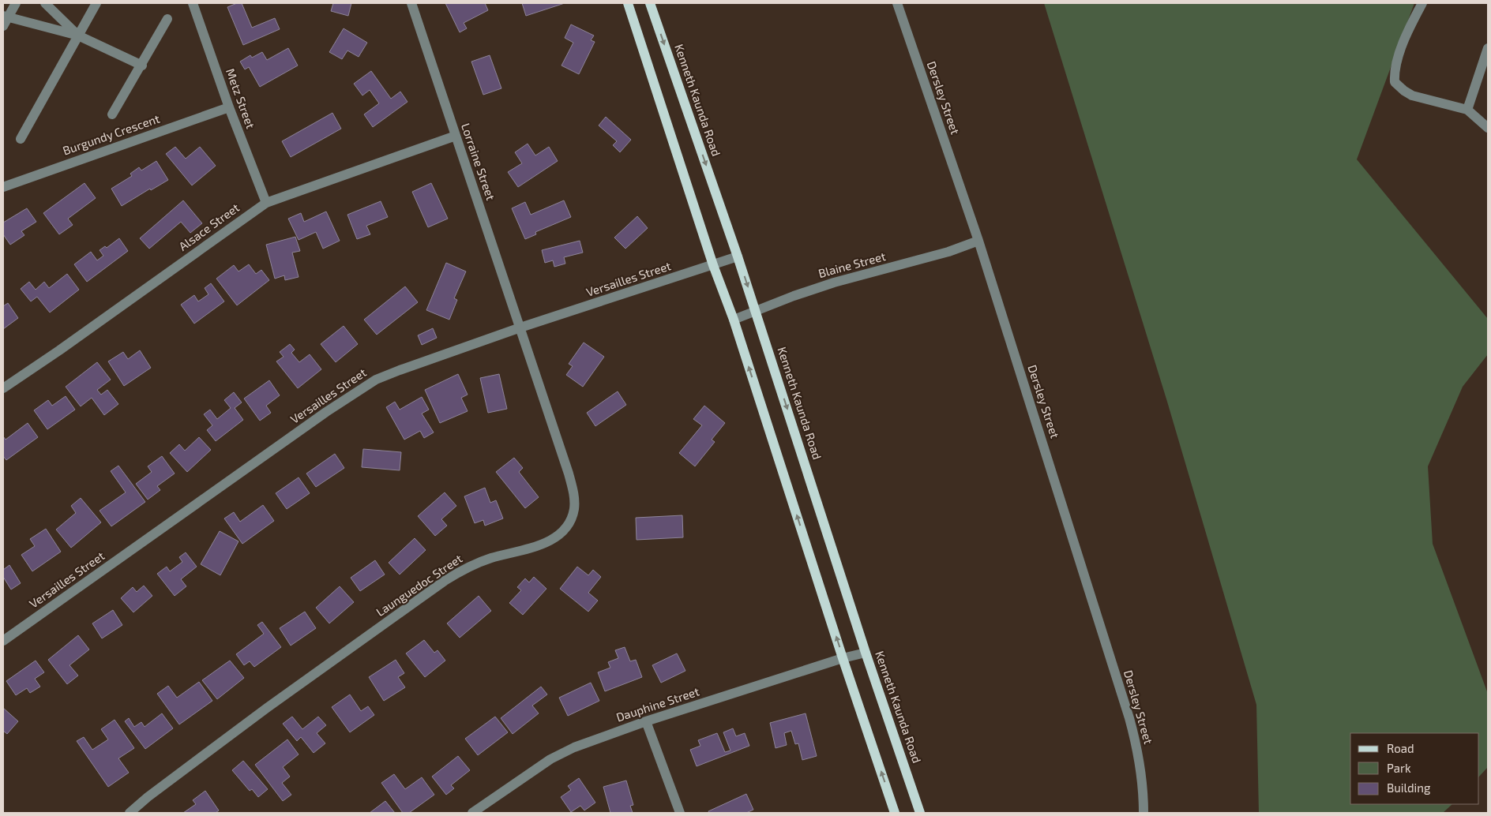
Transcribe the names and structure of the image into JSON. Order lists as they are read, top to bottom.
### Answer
{
  "streets": {
    "main road": ["Kenneth Kaunda Road"],
    "street": [
      "Dersley Street",
      "Metz Street",
      "Burgundy Crescent",
      "Lorraine Street",
      "Alsace Street",
      "Blaine Street",
      "Versailles Street",
      "Launguedoc Street",
      "Dauphine Street"
    ]
  },
  "crossings": [
    ["Dersley Street", "Blaine Street"],
    ["Metz Street", "Burgundy Crescent"],
    ["Metz Street", "Alsace Street"],
    ["Kenneth Kaunda Road", "Blaine Street"],
    ["Kenneth Kaunda Road", "Versailles Street"],
    ["Kenneth Kaunda Road", "Dauphine Street"],
    ["Lorraine Street", "Alsace Street"],
    ["Lorraine Street", "Versailles Street"],
    ["Lorraine Street", "Launguedoc Street"],
    ["Versailles Street", "Launguedoc Street"]
  ],
  "legend": ["Road", "Park", "Building"]
}
